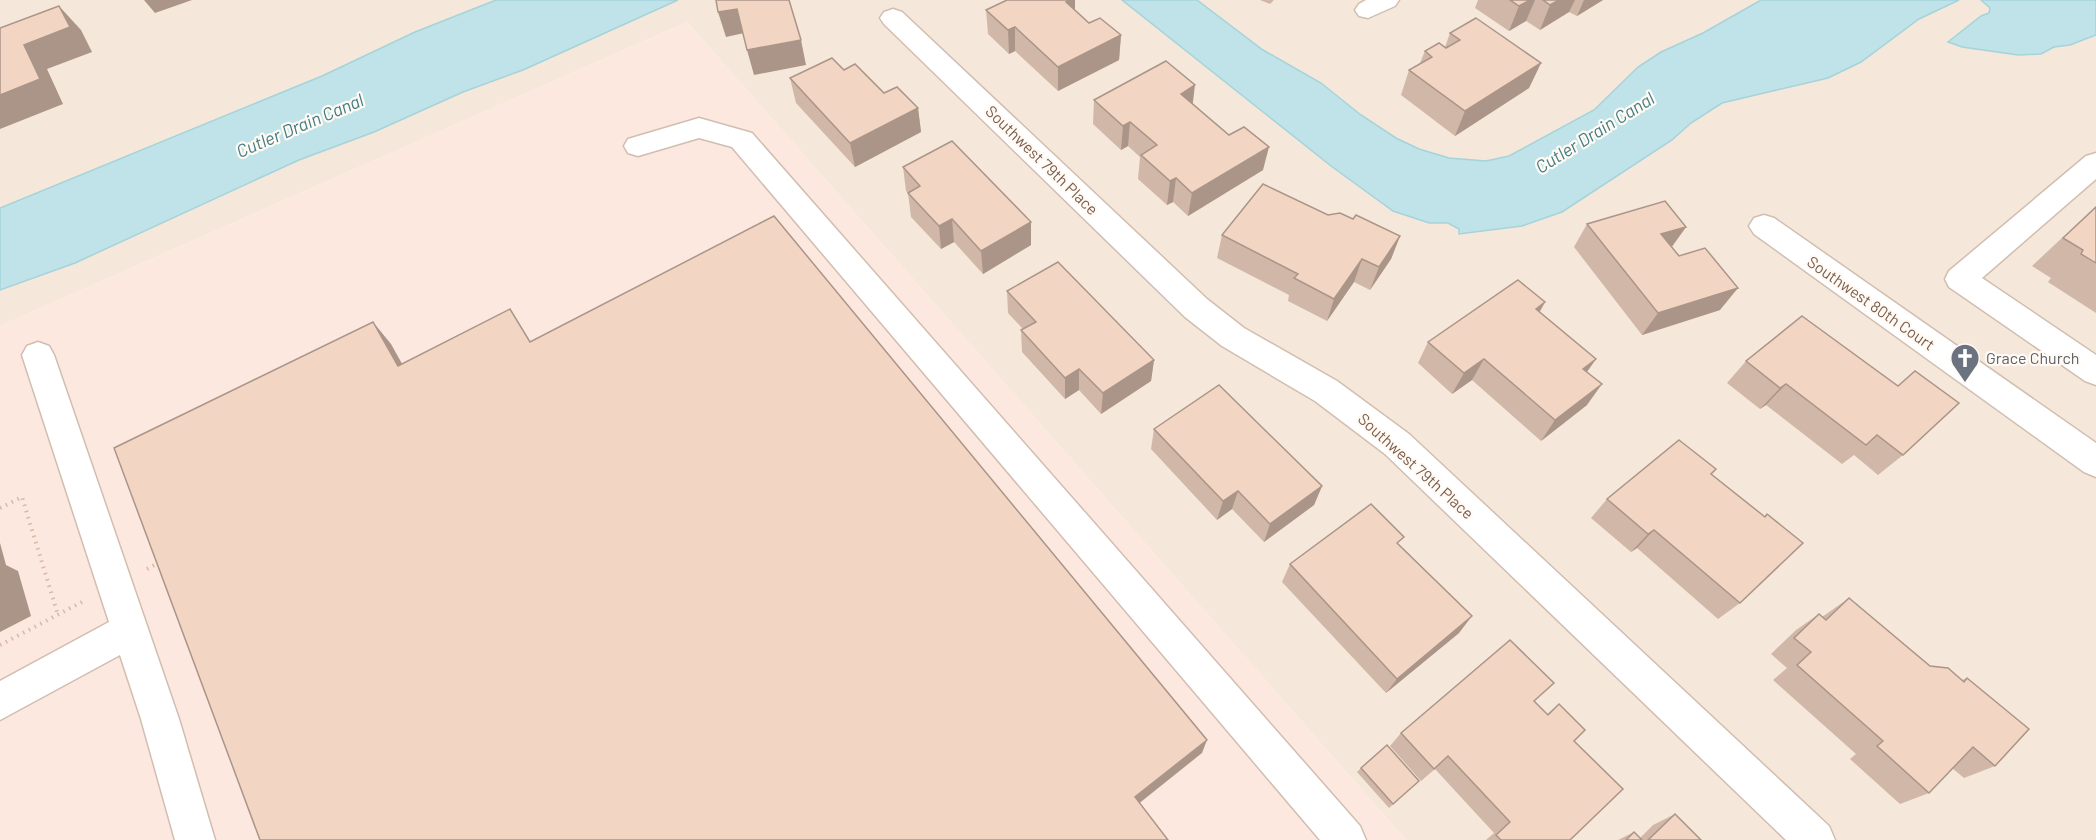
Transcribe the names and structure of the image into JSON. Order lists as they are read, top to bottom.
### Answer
{
  "streets": {
    "street": ["Southwest 79th Place", "Southwest 80th Court"]
  },
  "water": ["Cutler Drain Canal"],
  "places": {
    "church": ["Grace Church"]
  }
}
